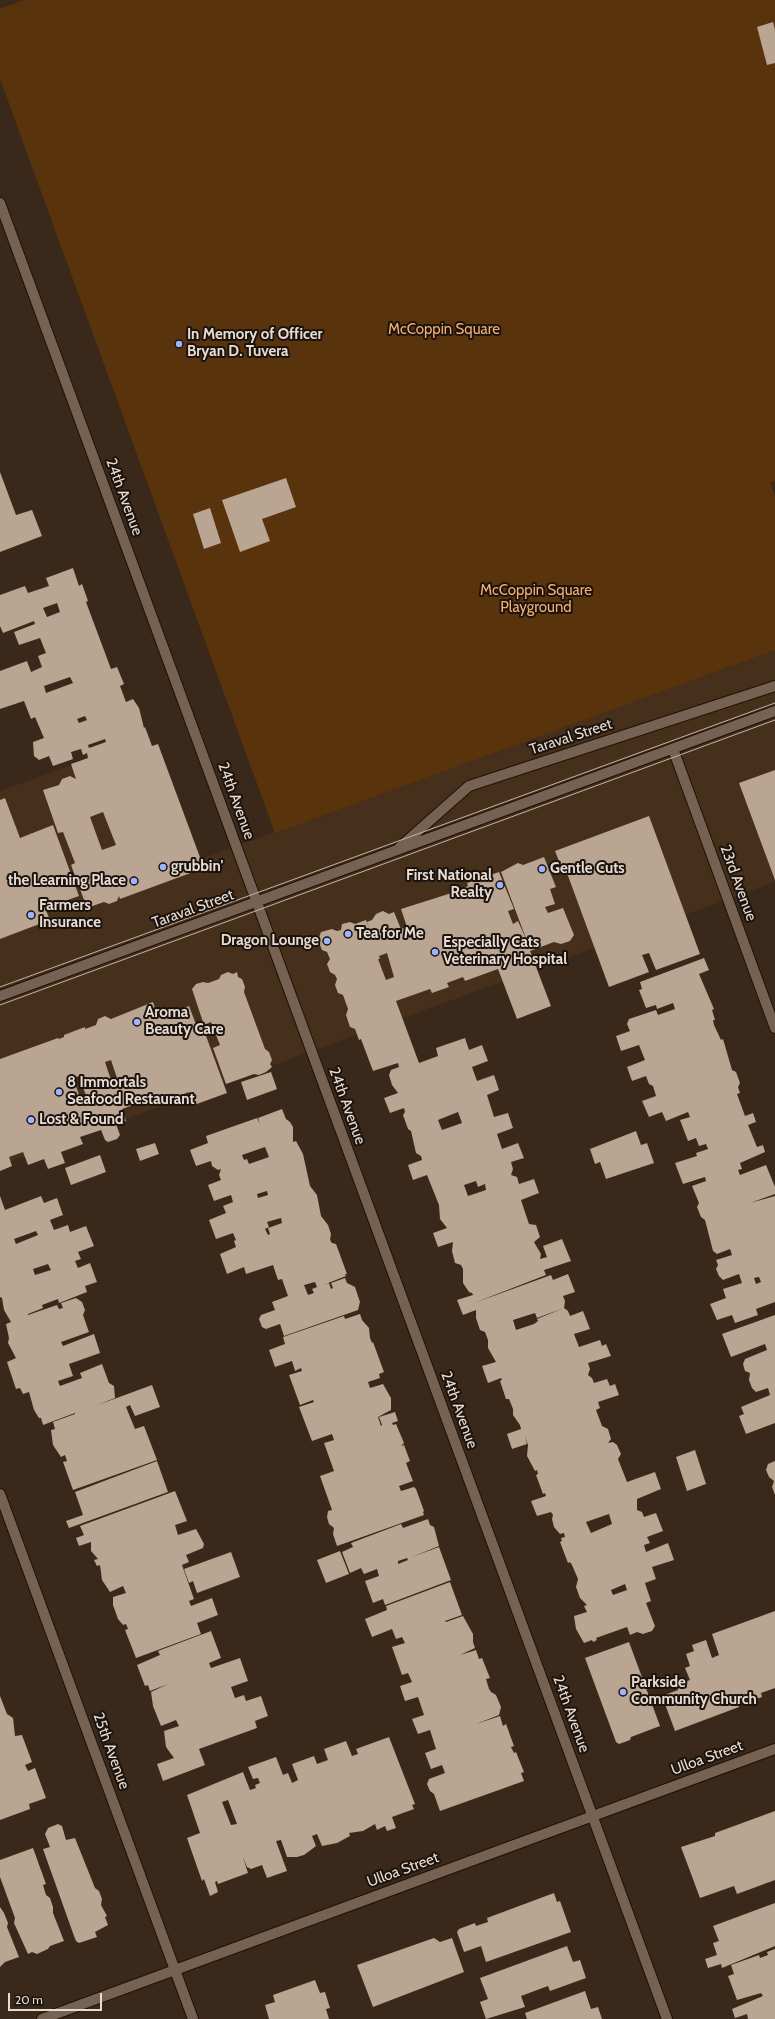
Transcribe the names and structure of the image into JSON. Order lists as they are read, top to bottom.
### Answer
{
  "streets": {
    "street": [
      "24th Avenue",
      "Taraval Street",
      "23rd Avenue",
      "25th Avenue",
      "Ulloa Street"
    ]
  },
  "crossings": [
    ["24th Avenue", "Taraval Street"],
    ["24th Avenue", "Ulloa Street"],
    ["Taraval Street", "23rd Avenue"],
    ["25th Avenue", "Ulloa Street"]
  ],
  "parks": ["McCoppin Square", "McCoppin Square Playground"],
  "places": [
    "In Memory of Officer Bryan D. Tuvera",
    "grubbin'",
    "Gentle Cuts",
    "the Learning Place",
    "First National Realty",
    "Farmers Insurance",
    "Tea for Me",
    "Dragon Lounge",
    "Especially Cats Veterinary Hospital",
    "Aroma Beauty Care",
    "8 Immortals Seafood Restaurant",
    "Lost & Found",
    "Parkside Community Church"
  ],
  "scale_bar": "20 m"
}
